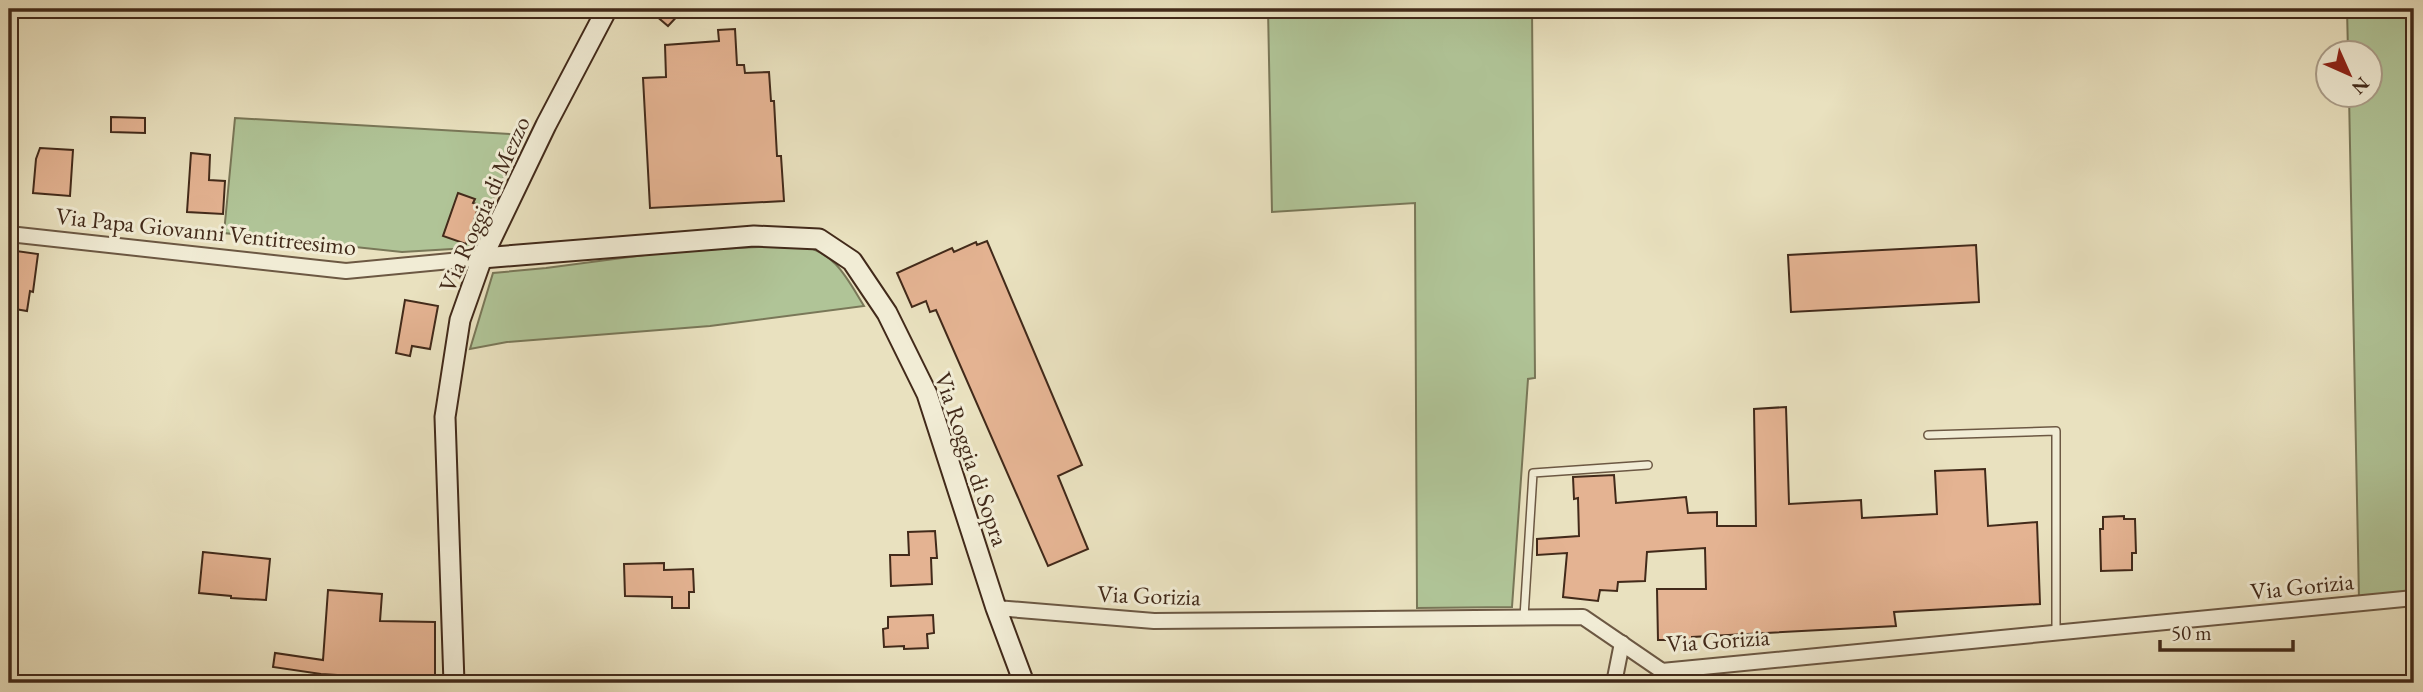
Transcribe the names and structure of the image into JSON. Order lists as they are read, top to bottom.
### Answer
{
  "streets": {
    "street": [
      "Via Roggia di Mezzo",
      "Via Papa Giovanni Ventitreesimo",
      "Via Roggia di Sopra",
      "Via Gorizia"
    ]
  },
  "crossings": [
    ["Via Roggia di Mezzo", "Via Papa Giovanni Ventitreesimo"],
    ["Via Roggia di Mezzo", "Via Roggia di Sopra"],
    ["Via Papa Giovanni Ventitreesimo", "Via Roggia di Sopra"],
    ["Via Roggia di Sopra", "Via Gorizia"]
  ],
  "scale_bar": "50 m",
  "north": "bottom right"
}
